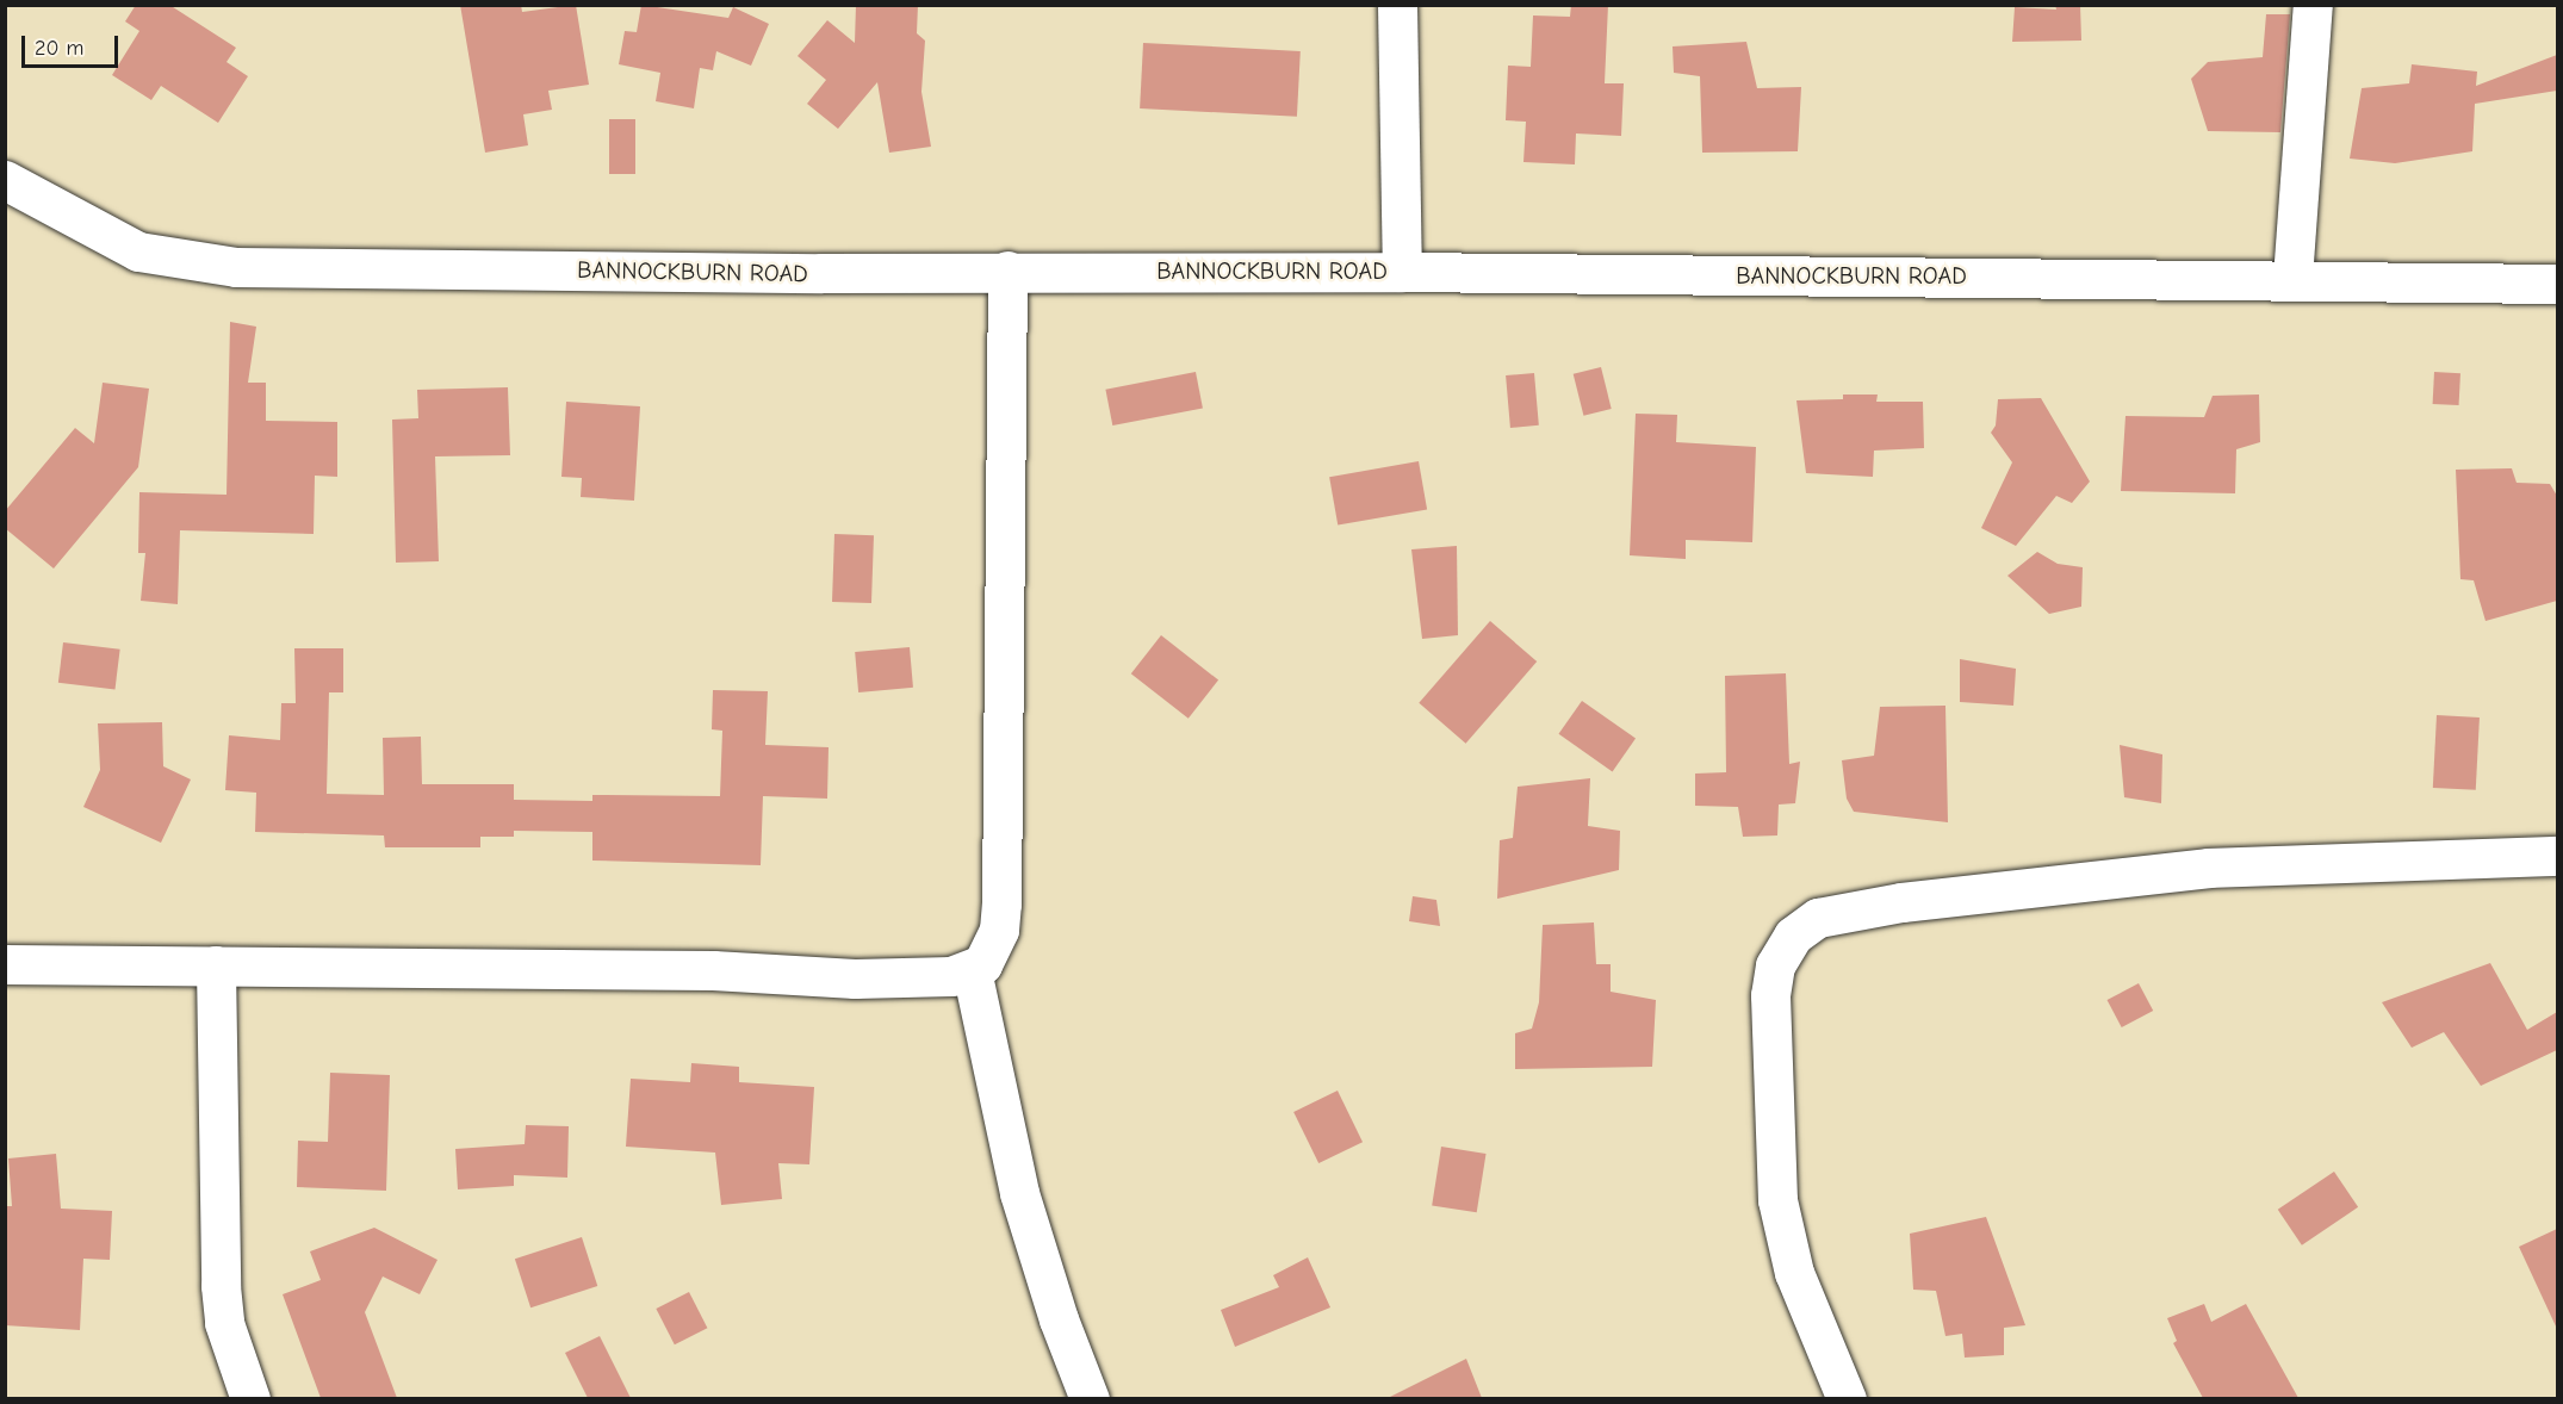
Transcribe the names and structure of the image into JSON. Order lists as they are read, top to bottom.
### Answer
{
  "streets": {
    "street": ["BANNOCKBURN ROAD"]
  },
  "scale_bar": "20 m"
}
